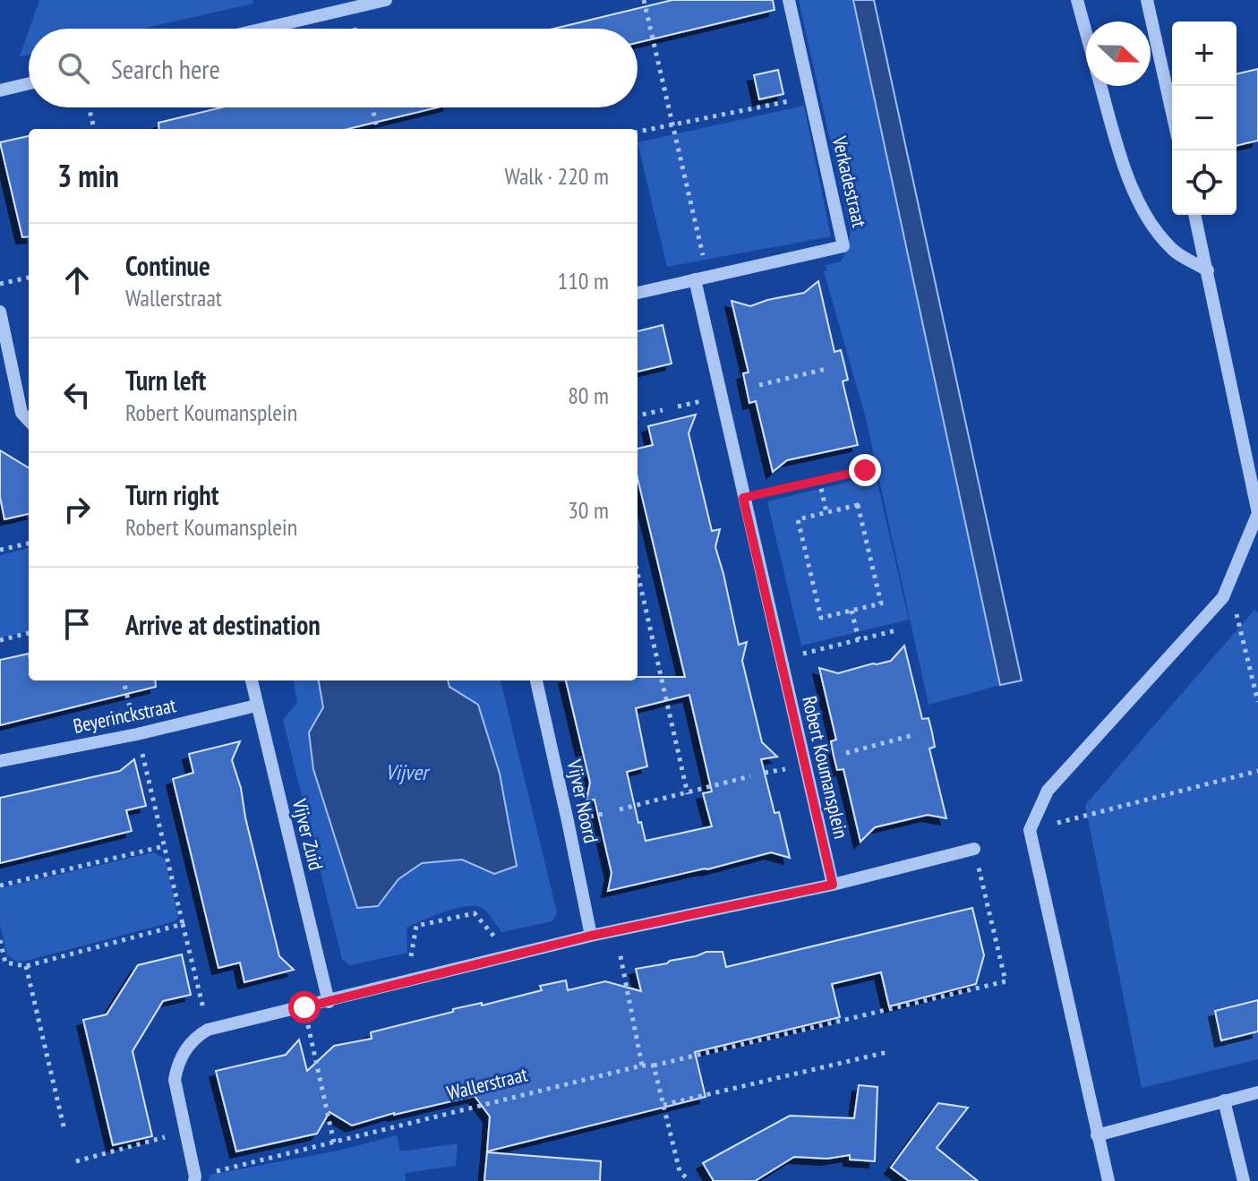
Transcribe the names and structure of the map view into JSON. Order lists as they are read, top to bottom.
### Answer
{
  "streets": {
    "street": [
      "Verkadestraat",
      "Beyerinckstraat",
      "Robert Koumansplein",
      "Vijver Noord",
      "Vijver Zuid"
    ],
    "path": ["Wallerstraat"]
  },
  "crossings": [
    ["Verkadestraat", "Robert Koumansplein"],
    ["Beyerinckstraat", "Vijver Zuid"]
  ],
  "water": ["Vijver"],
  "north": "right",
  "page": {
    "map_buttons": ["+", "−"],
    "search": "Search here",
    "heading": ["3 min", "Walk · 220 m"],
    "list": [
      ["Continue", "Wallerstraat", "110 m"],
      ["Turn left", "Robert Koumansplein", "80 m"],
      ["Turn right", "Robert Koumansplein", "30 m"],
      "Arrive at destination"
    ]
  }
}
